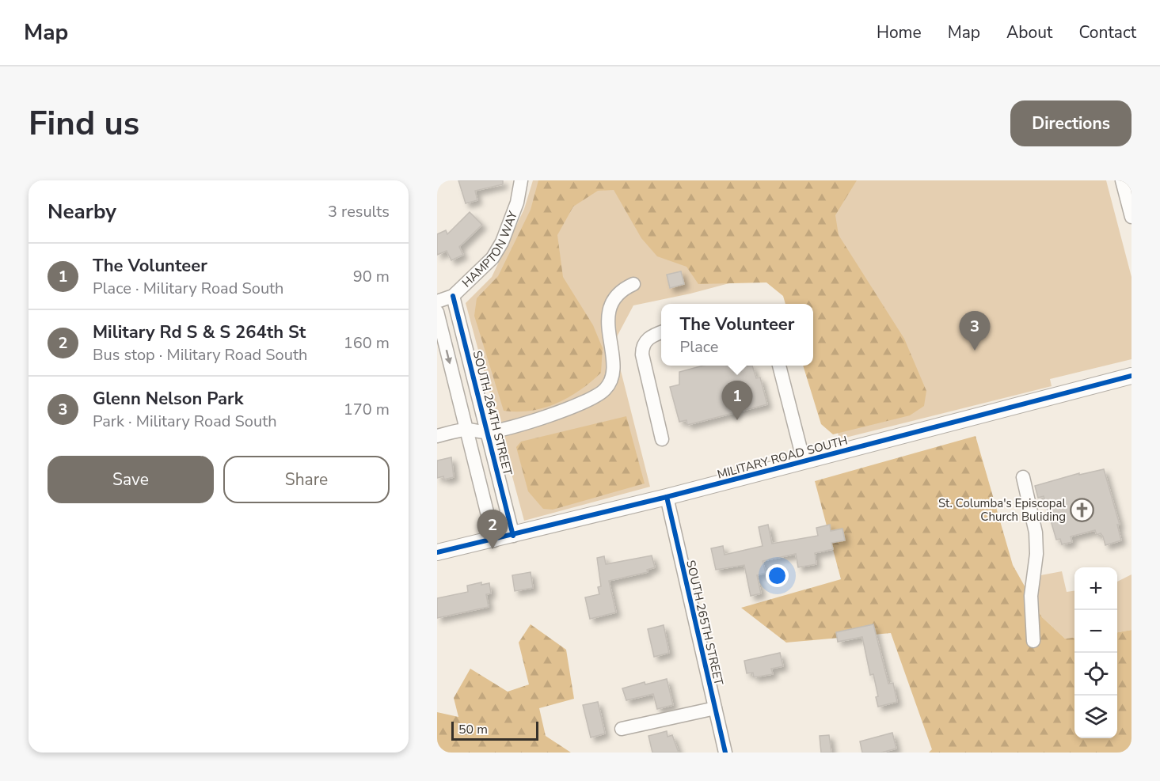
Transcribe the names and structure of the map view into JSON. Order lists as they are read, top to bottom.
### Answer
{
  "streets": {
    "main road": ["MILITARY ROAD SOUTH"],
    "street": ["HAMPTON WAY", "SOUTH 264TH STREET", "SOUTH 265TH STREET"]
  },
  "crossings": [
    ["HAMPTON WAY", "SOUTH 264TH STREET"],
    ["SOUTH 264TH STREET", "MILITARY ROAD SOUTH"],
    ["MILITARY ROAD SOUTH", "SOUTH 265TH STREET"]
  ],
  "places": {
    "church": ["St. Columba's Episcopal Church Buliding"]
  },
  "scale_bar": "50 m",
  "page": {
    "header": "Map",
    "nav": [
      "Home",
      "Map",
      "About",
      "Contact"
    ],
    "buttons": [
      "Directions",
      ["Save", "Share"]
    ],
    "title": "Find us",
    "heading": ["Nearby", "3 results"],
    "list": [
      {
        "mark": "1",
        "name": "The Volunteer",
        "note": "Place · Military Road South",
        "value": "90 m"
      },
      {
        "mark": "2",
        "name": "Military Rd S & S 264th St",
        "note": "Bus stop · Military Road South",
        "value": "160 m"
      },
      {
        "mark": "3",
        "name": "Glenn Nelson Park",
        "note": "Park · Military Road South",
        "value": "170 m"
      }
    ],
    "popup": ["The Volunteer", "Place"],
    "pins": ["3", "1", "2"],
    "map_buttons": ["+", "−"],
    "scale": "50 m"
  }
}
